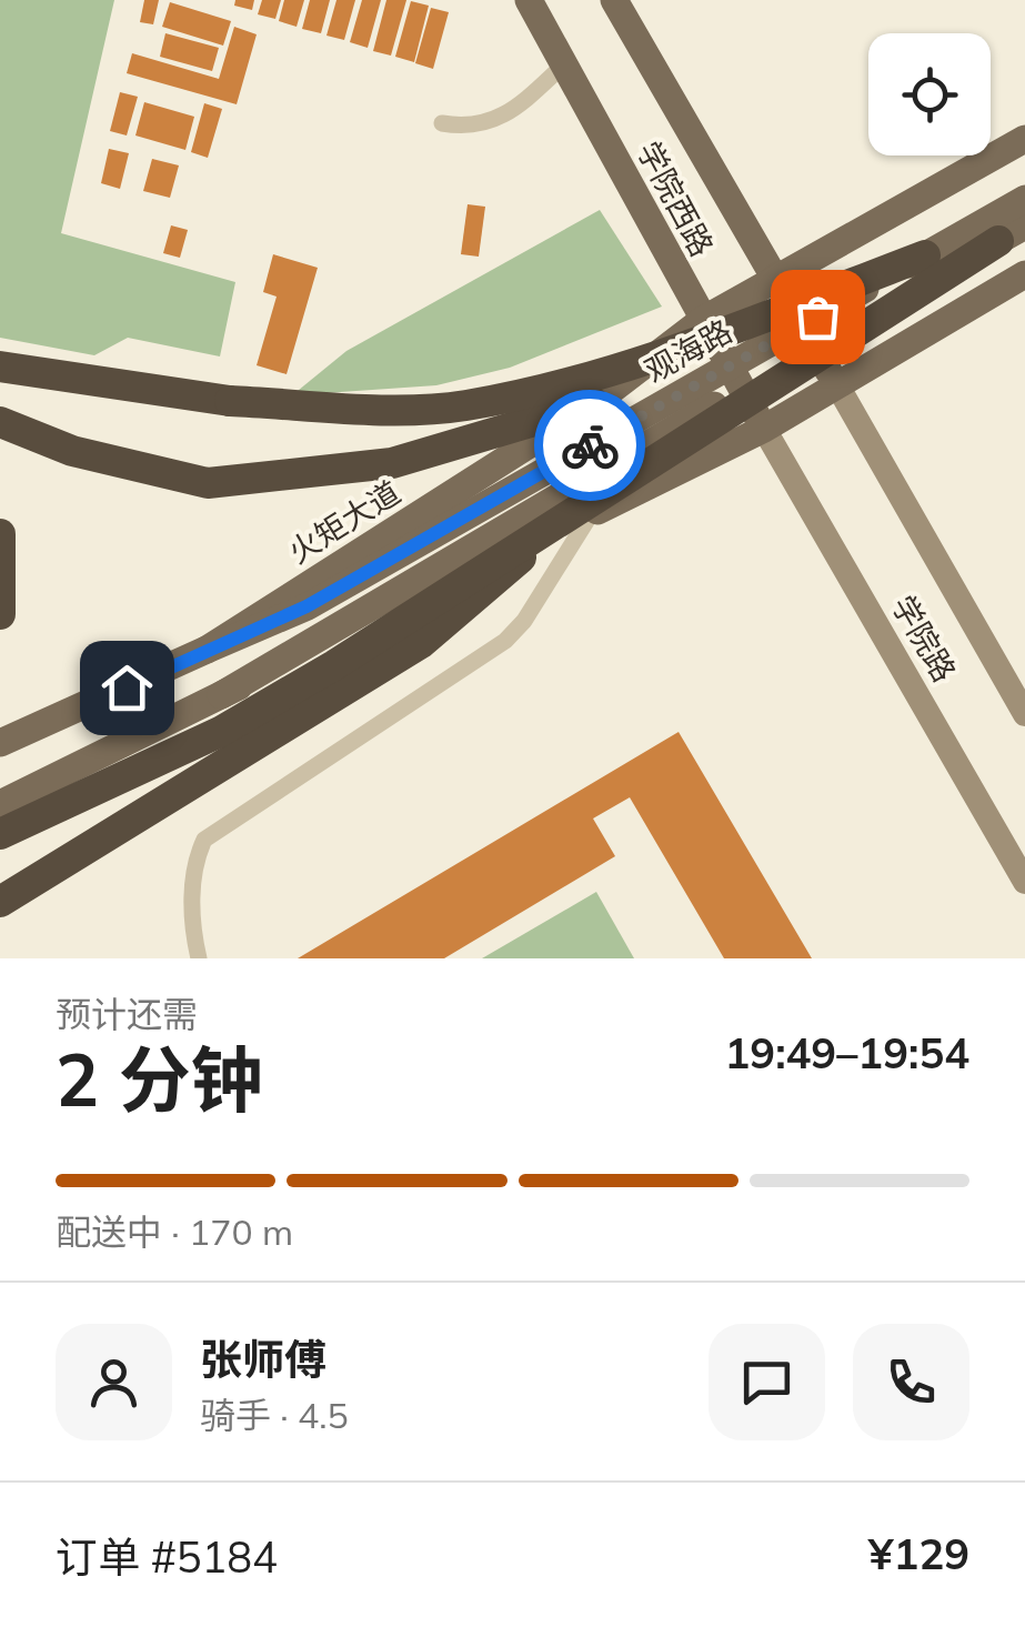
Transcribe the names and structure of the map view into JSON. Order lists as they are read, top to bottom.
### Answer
{
  "streets": {
    "main road": [
      "学院西路",
      "观海路",
      "火矩大道",
      "学院路"
    ]
  },
  "crossings": [
    ["学院西路", "观海路"],
    ["学院西路", "火矩大道"],
    ["学院西路", "学院路"],
    ["观海路", "火矩大道"]
  ],
  "page": {
    "heading": ["2 分钟", "预计还需", "19:49–19:54"],
    "panel": [
      "张师傅",
      "骑手 · 4.5",
      "订单 #5184",
      "¥129"
    ],
    "bar": "配送中 · 170 m"
  }
}
